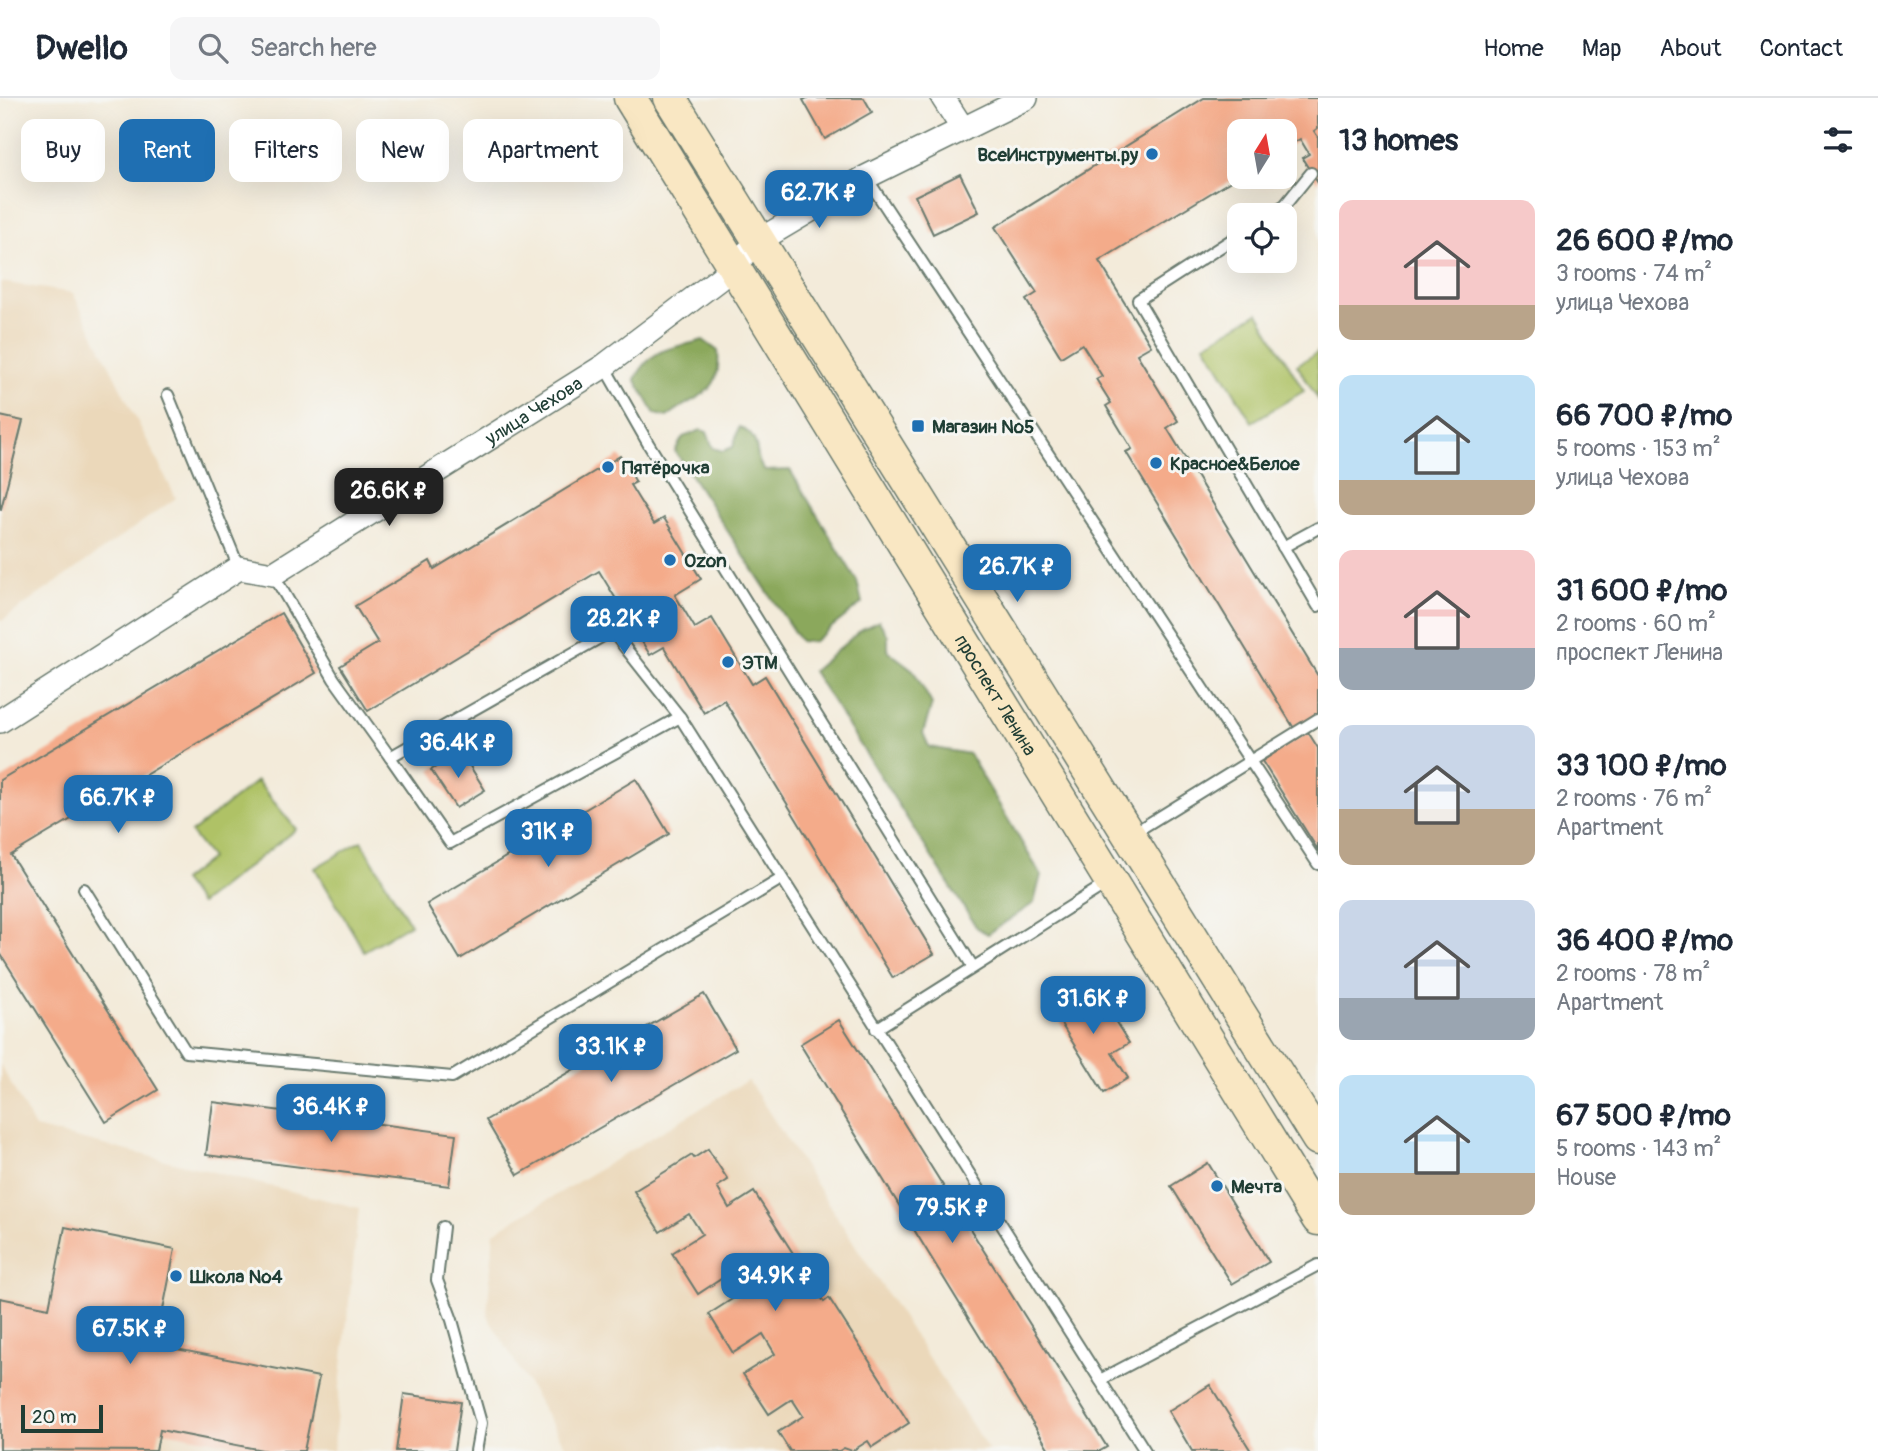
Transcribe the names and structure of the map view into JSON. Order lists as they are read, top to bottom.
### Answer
{
  "streets": {
    "main road": ["проспект Ленина"],
    "street": ["улица Чехова"]
  },
  "crossings": [
    ["улица Чехова", "проспект Ленина"]
  ],
  "places": {
    "other": [
      "ВсеИнструменты.ру",
      "Красное&Белое",
      "Пятёрочка",
      "Ozon",
      "ЭТМ",
      "Мечта",
      "Школа №4"
    ],
    "transit": ["Магазин №5"]
  },
  "scale_bar": "20 m",
  "north": "top",
  "page": {
    "header": "Dwello",
    "search": "Search here",
    "nav": [
      "Home",
      "Map",
      "About",
      "Contact"
    ],
    "heading": "13 homes",
    "chip": [
      "Buy",
      "Rent",
      "Filters",
      "New",
      "Apartment"
    ],
    "price": [
      "62.7K ₽",
      "26.6K ₽",
      "26.7K ₽",
      "28.2K ₽",
      "36.4K ₽",
      "66.7K ₽",
      "31K ₽",
      "31.6K ₽",
      "33.1K ₽",
      "36.4K ₽",
      "79.5K ₽",
      "34.9K ₽",
      "67.5K ₽"
    ],
    "list": [
      {
        "name": "26 600 ₽/mo",
        "note": "3 rooms · 74 m² · улица Чехова"
      },
      {
        "name": "66 700 ₽/mo",
        "note": "5 rooms · 153 m² · улица Чехова"
      },
      {
        "name": "31 600 ₽/mo",
        "note": "2 rooms · 60 m² · проспект Ленина"
      },
      {
        "name": "33 100 ₽/mo",
        "note": "2 rooms · 76 m² · Apartment"
      },
      {
        "name": "36 400 ₽/mo",
        "note": "2 rooms · 78 m² · Apartment"
      },
      {
        "name": "67 500 ₽/mo",
        "note": "5 rooms · 143 m² · House"
      }
    ],
    "scale": "20 m"
  }
}
